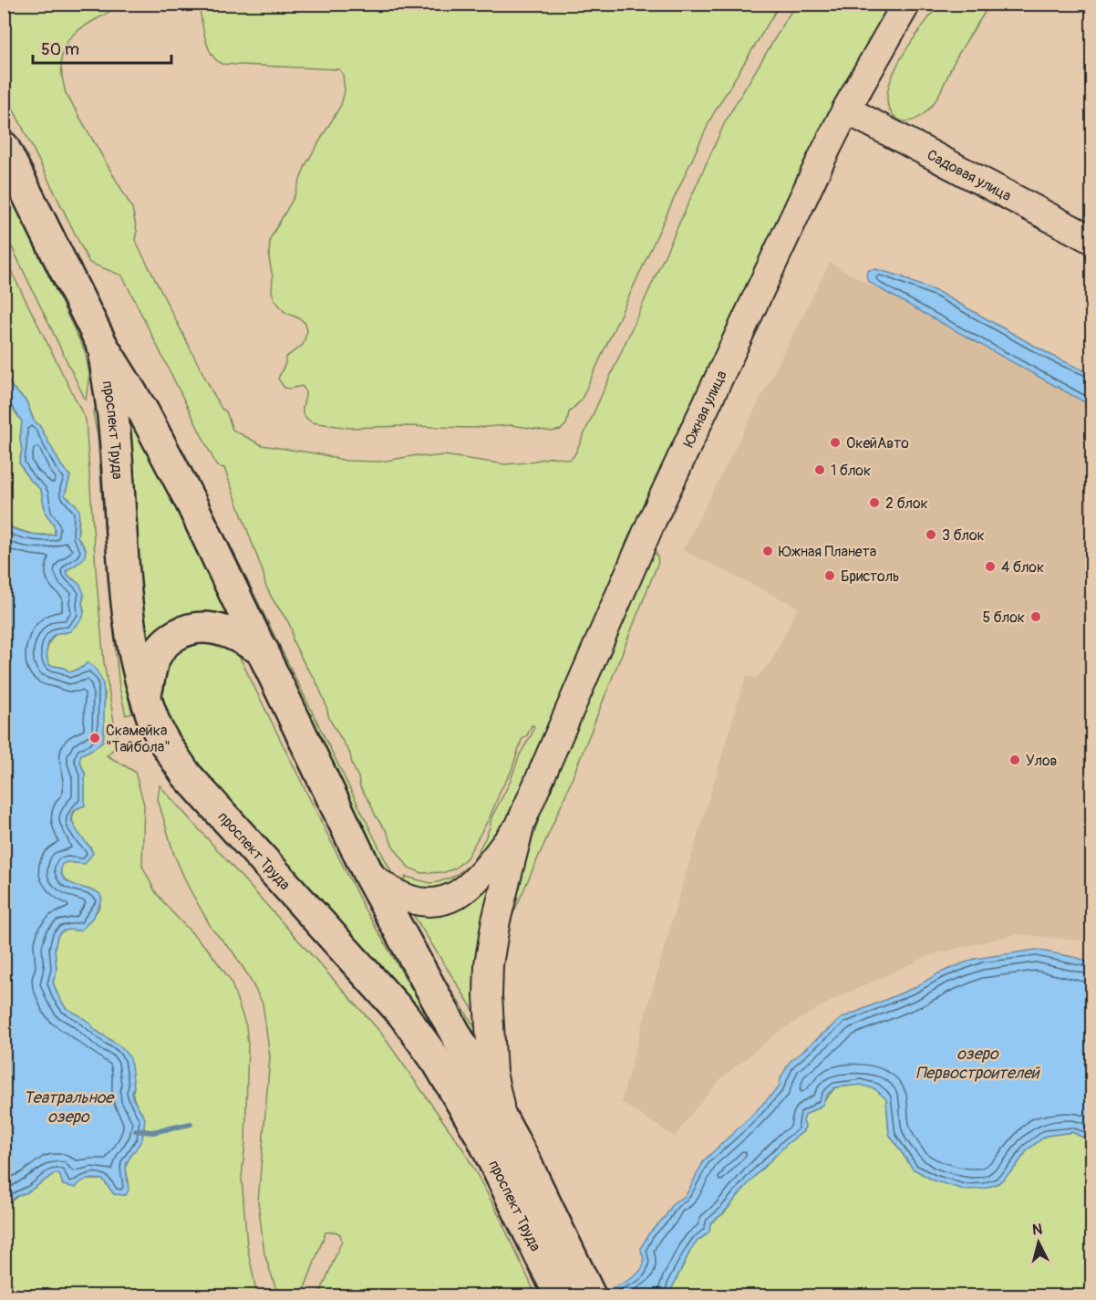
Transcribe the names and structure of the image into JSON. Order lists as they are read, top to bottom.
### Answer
{
  "streets": {
    "main road": ["проспект Труда"],
    "street": ["Садовая улица", "Южная улица"]
  },
  "crossings": [
    ["Садовая улица", "Южная улица"]
  ],
  "water": ["озеро Первостроителей", "Театральное озеро"],
  "places": [
    "ОкейАвто",
    "1 блок",
    "2 блок",
    "3 блок",
    "Южная Планета",
    "4 блок",
    "Бристоль",
    "5 блок",
    "Скамейка \"Тайбола\"",
    "Улов"
  ],
  "scale_bar": "50 m",
  "north": "top"
}
